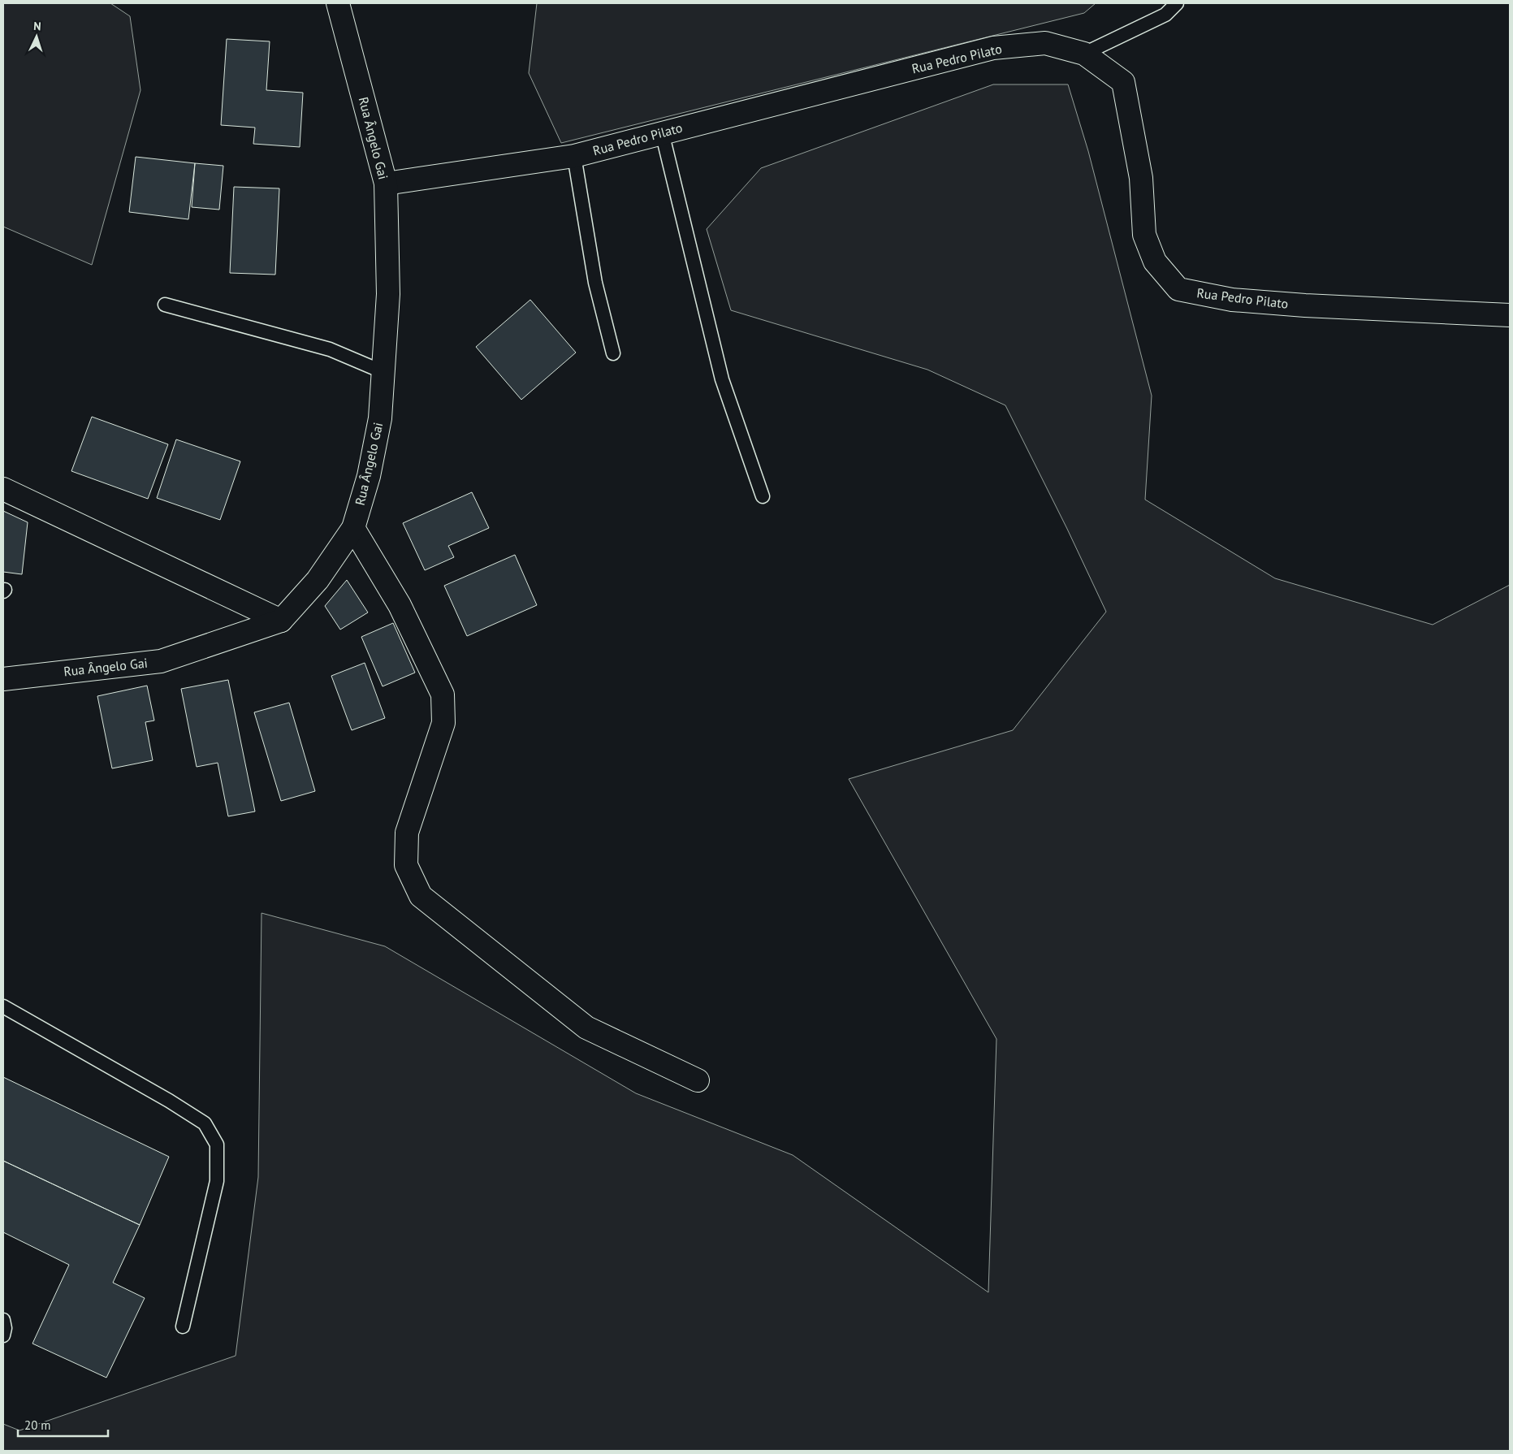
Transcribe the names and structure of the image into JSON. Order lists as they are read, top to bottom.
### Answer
{
  "streets": {
    "street": ["Rua Pedro Pilato", "Rua Ângelo Gai"]
  },
  "crossings": [
    ["Rua Pedro Pilato", "Rua Ângelo Gai"]
  ],
  "scale_bar": "20 m",
  "north": "top"
}
